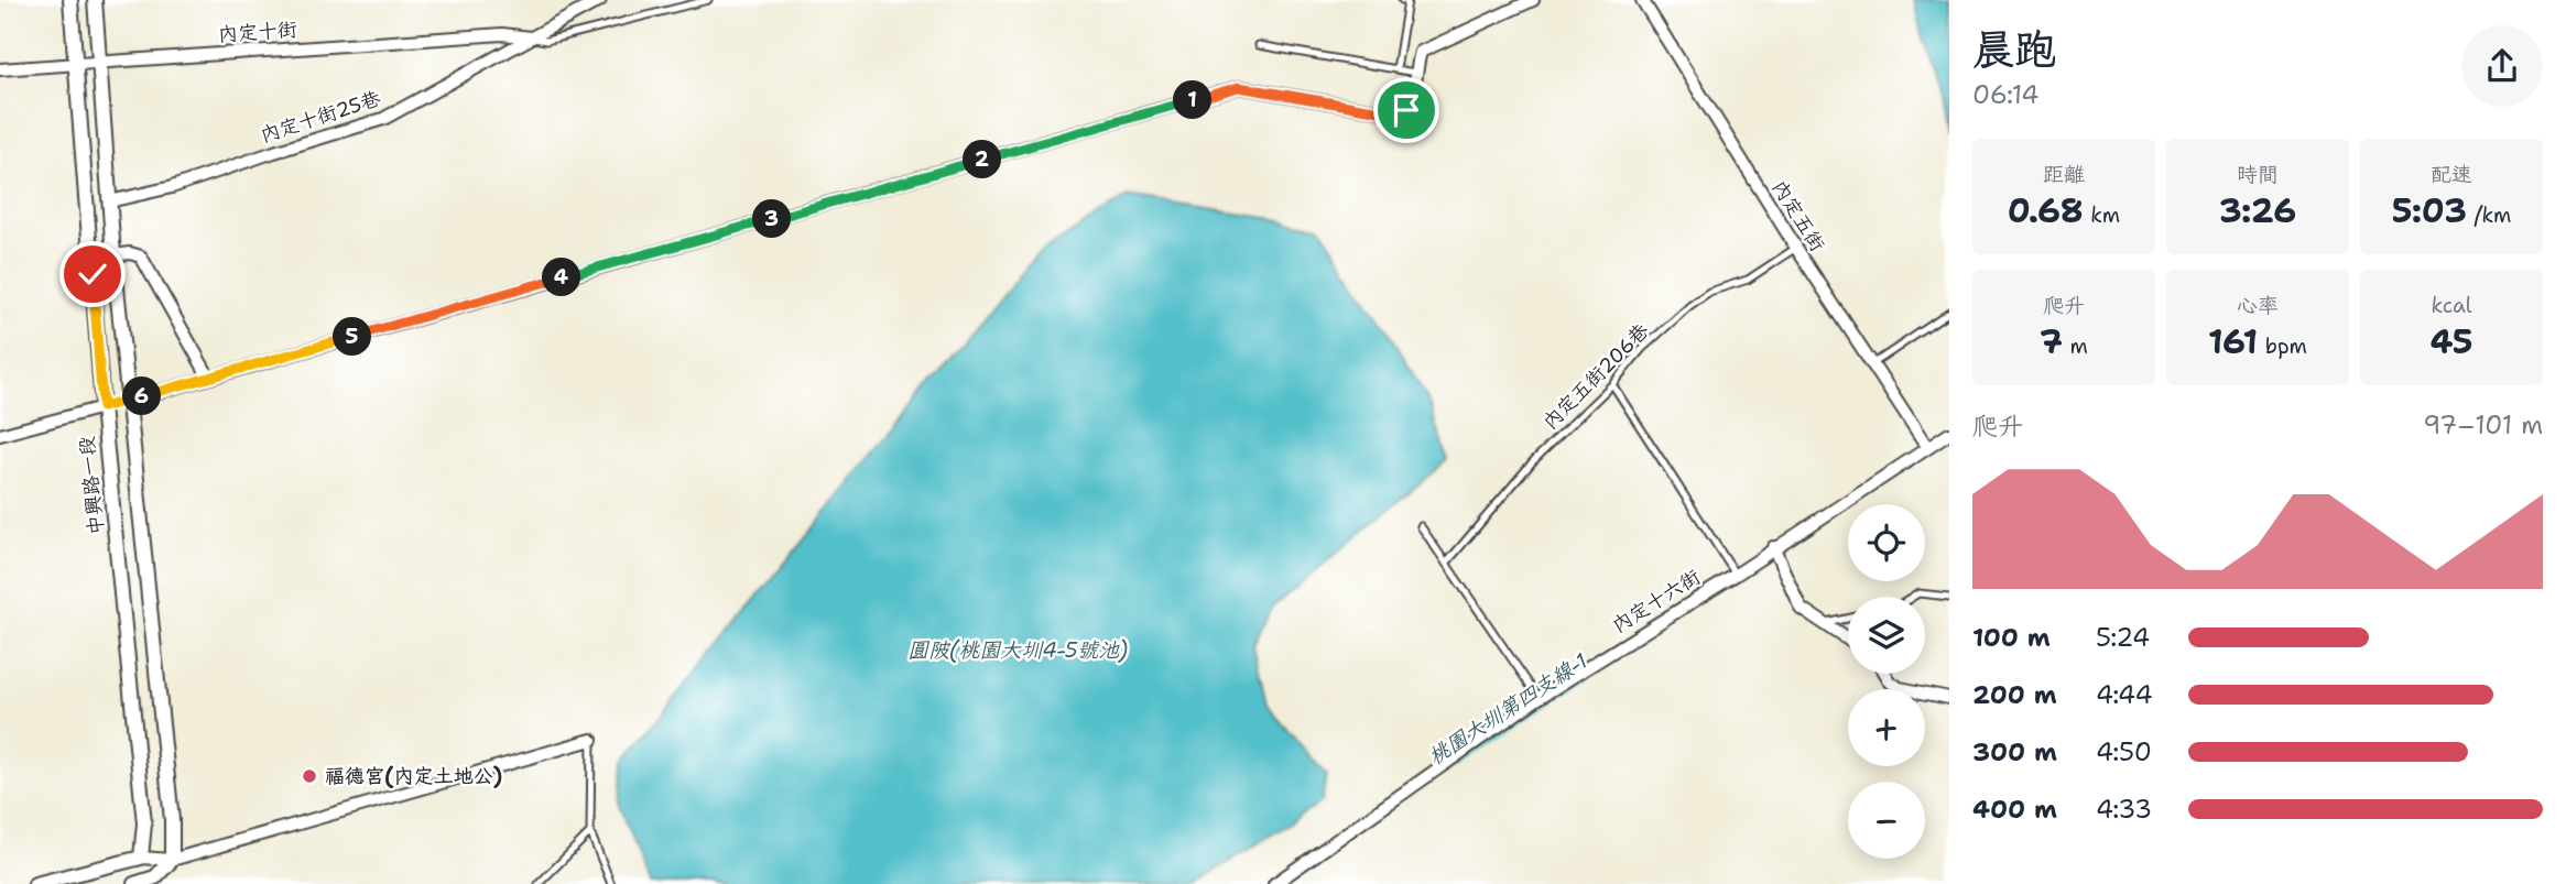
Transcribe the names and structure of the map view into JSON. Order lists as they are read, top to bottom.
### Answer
{
  "streets": {
    "street": [
      "內定十街",
      "內定十街25巷",
      "內定五街",
      "中興路一段",
      "內定十六街"
    ],
    "lane": ["內定五街206巷"]
  },
  "crossings": [
    ["內定十街", "內定十街25巷"],
    ["內定十街", "中興路一段"],
    ["內定五街", "內定五街206巷"],
    ["內定五街", "內定十六街"]
  ],
  "water": ["圓陂(桃園大圳4-5號池)", "桃園大圳第四支線-1"],
  "places": ["福德宮(內定土地公)"],
  "page": {
    "heading": ["晨跑", "06:14"],
    "pins": [
      "1",
      "2",
      "3",
      "4",
      "5",
      "6"
    ],
    "stats": [
      ["距離", "0.68 km"],
      ["時間", "3:26"],
      ["配速", "5:03 /km"],
      ["爬升", "7 m"],
      ["心率", "161 bpm"],
      ["kcal", "45"]
    ],
    "chart": ["爬升", "97–101 m"],
    "map_buttons": ["+", "−"],
    "list": [
      {
        "name": "100 m",
        "note": "5:24"
      },
      {
        "name": "200 m",
        "note": "4:44"
      },
      {
        "name": "300 m",
        "note": "4:50"
      },
      {
        "name": "400 m",
        "note": "4:33"
      }
    ]
  }
}
